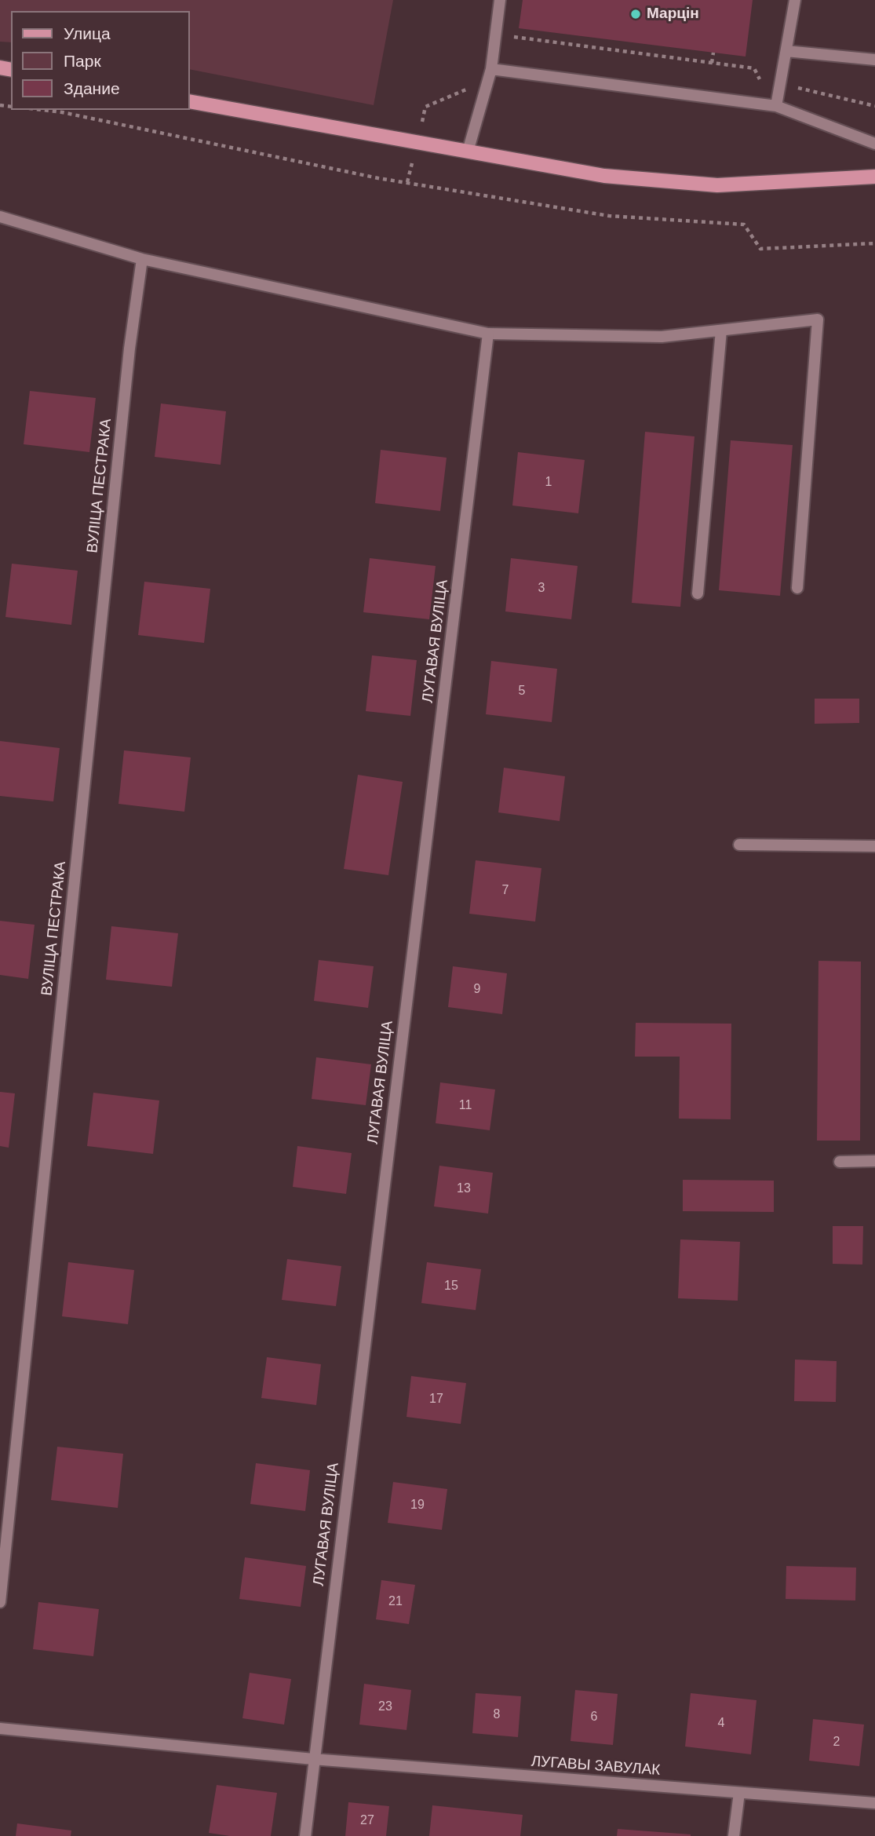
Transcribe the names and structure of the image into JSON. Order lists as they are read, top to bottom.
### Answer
{
  "streets": {
    "street": ["ВУЛІЦА ПЕСТРАКА", "ЛУГАВАЯ ВУЛІЦА", "ЛУГАВЫ ЗАВУЛАК"]
  },
  "crossings": [
    ["ЛУГАВАЯ ВУЛІЦА", "ЛУГАВЫ ЗАВУЛАК"]
  ],
  "places": ["Марцін"],
  "house_numbers": [
    "1",
    "3",
    "5",
    "7",
    "9",
    "11",
    "13",
    "15",
    "17",
    "19",
    "21",
    "23",
    "8",
    "6",
    "4",
    "2",
    "27"
  ],
  "legend": ["Улица", "Парк", "Здание"]
}
